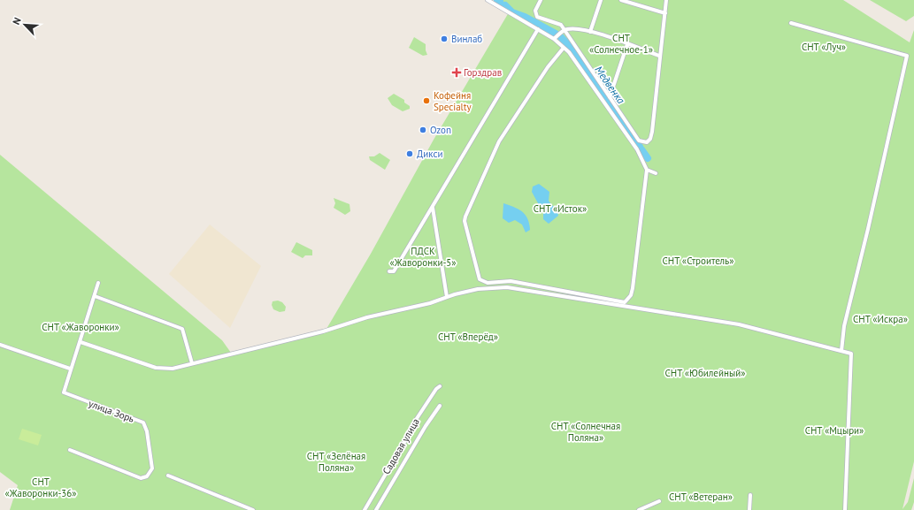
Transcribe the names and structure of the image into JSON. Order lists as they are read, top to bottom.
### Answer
{
  "streets": {
    "street": ["улица Зорь", "Садовая улица"]
  },
  "water": ["Медвенка"],
  "parks": [
    "СНТ «Солнечное-1»",
    "СНТ «Луч»",
    "СНТ «Исток»",
    "ПДСК «Жаворонки-5»",
    "СНТ «Строитель»",
    "СНТ «Искра»",
    "СНТ «Жаворонки»",
    "СНТ «Вперёд»",
    "СНТ «Юбилейный»",
    "СНТ «Солнечная Поляна»",
    "СНТ «Мцыри»",
    "СНТ «Зелёная Поляна»",
    "СНТ «Жаворонки-36»",
    "СНТ «Ветеран»"
  ],
  "places": {
    "other": [
      "Винлаб",
      "Кофейня Specialty",
      "Ozon",
      "Дикси"
    ],
    "health": ["Горздрав"]
  },
  "north": "top left"
}
